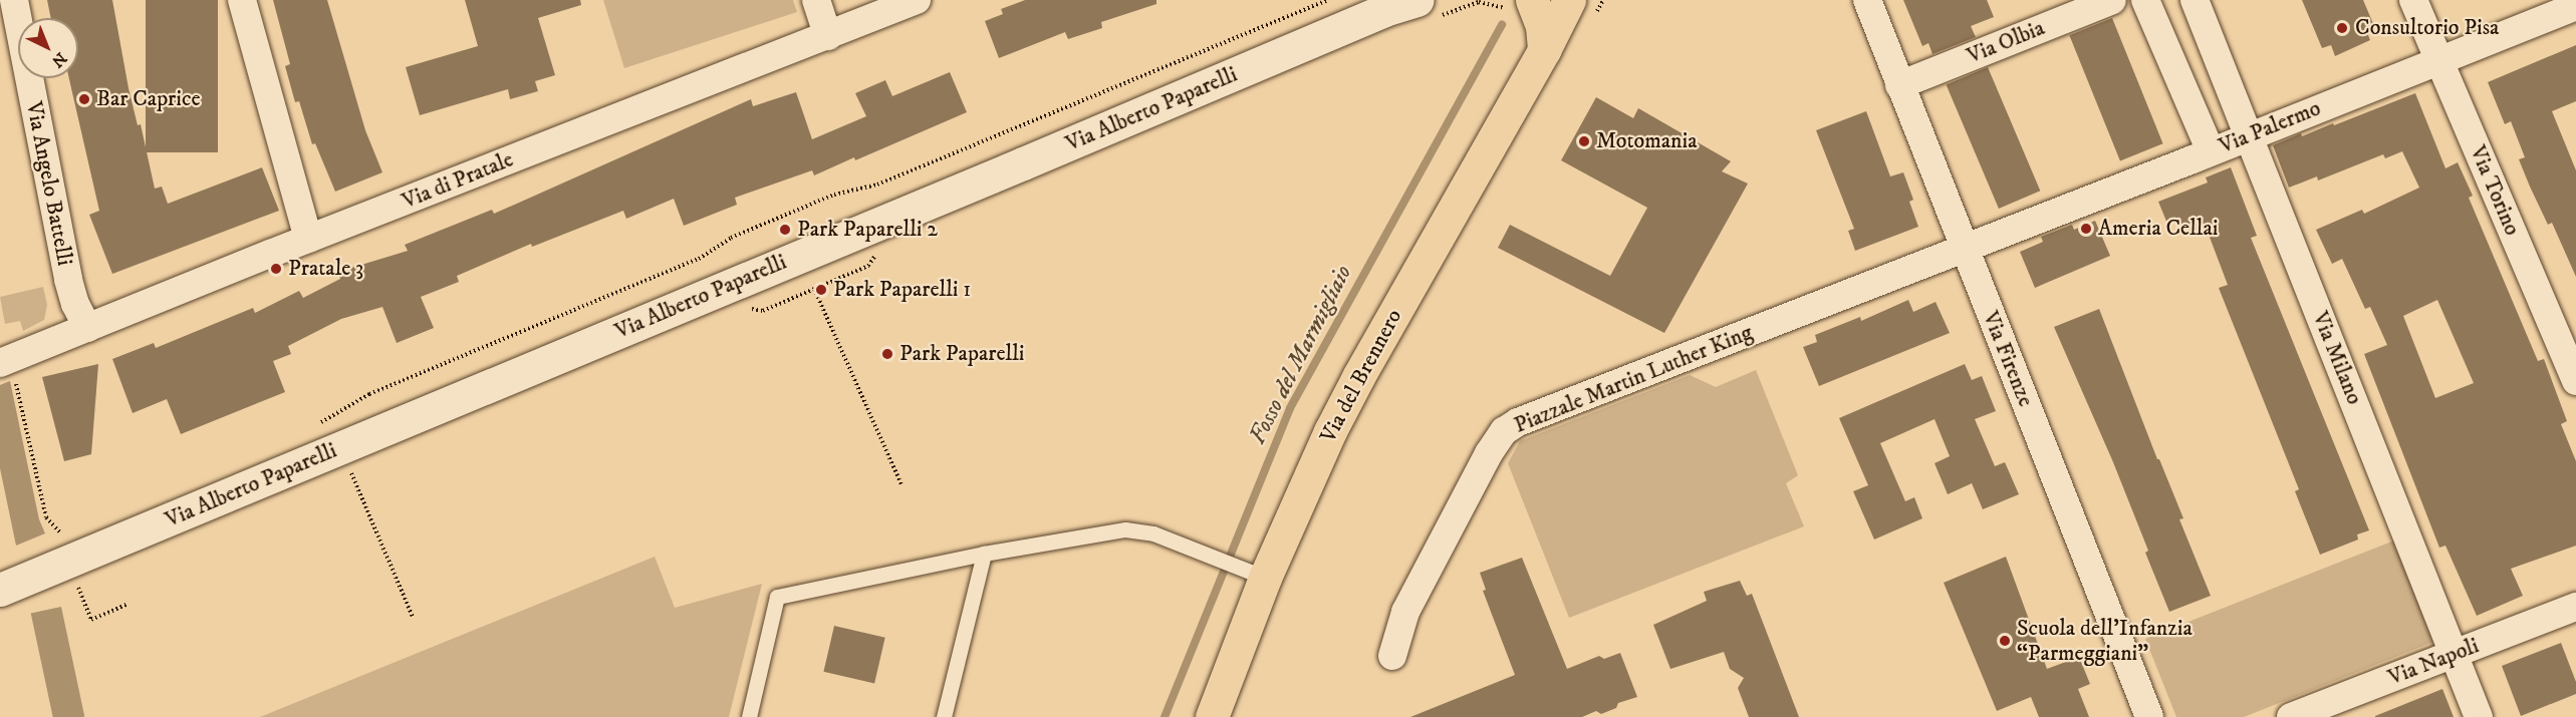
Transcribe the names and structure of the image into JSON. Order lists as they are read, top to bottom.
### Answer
{
  "streets": {
    "main road": ["Via Alberto Paparelli", "Via del Brennero"],
    "street": [
      "Via Olbia",
      "Via Palermo",
      "Via di Pratale",
      "Via Angelo Battelli",
      "Via Torino",
      "Via Milano",
      "Via Firenze",
      "Piazzale Martin Luther King",
      "Via Napoli"
    ]
  },
  "crossings": [
    ["Via Olbia", "Via Firenze"],
    ["Via Palermo", "Via Torino"],
    ["Via Palermo", "Via Milano"],
    ["Via Palermo", "Via Firenze"],
    ["Via Palermo", "Piazzale Martin Luther King"],
    ["Via di Pratale", "Via Angelo Battelli"],
    ["Via Milano", "Via Napoli"],
    ["Via Firenze", "Piazzale Martin Luther King"]
  ],
  "water": ["Fosso del Marmigliaio"],
  "places": [
    "Consultorio Pisa",
    "Bar Caprice",
    "Motomania",
    "Ameria Cellai",
    "Park Paparelli 2",
    "Pratale 3",
    "Park Paparelli 1",
    "Park Paparelli",
    "Scuola dell’Infanzia “Parmeggiani”"
  ],
  "north": "bottom right"
}
